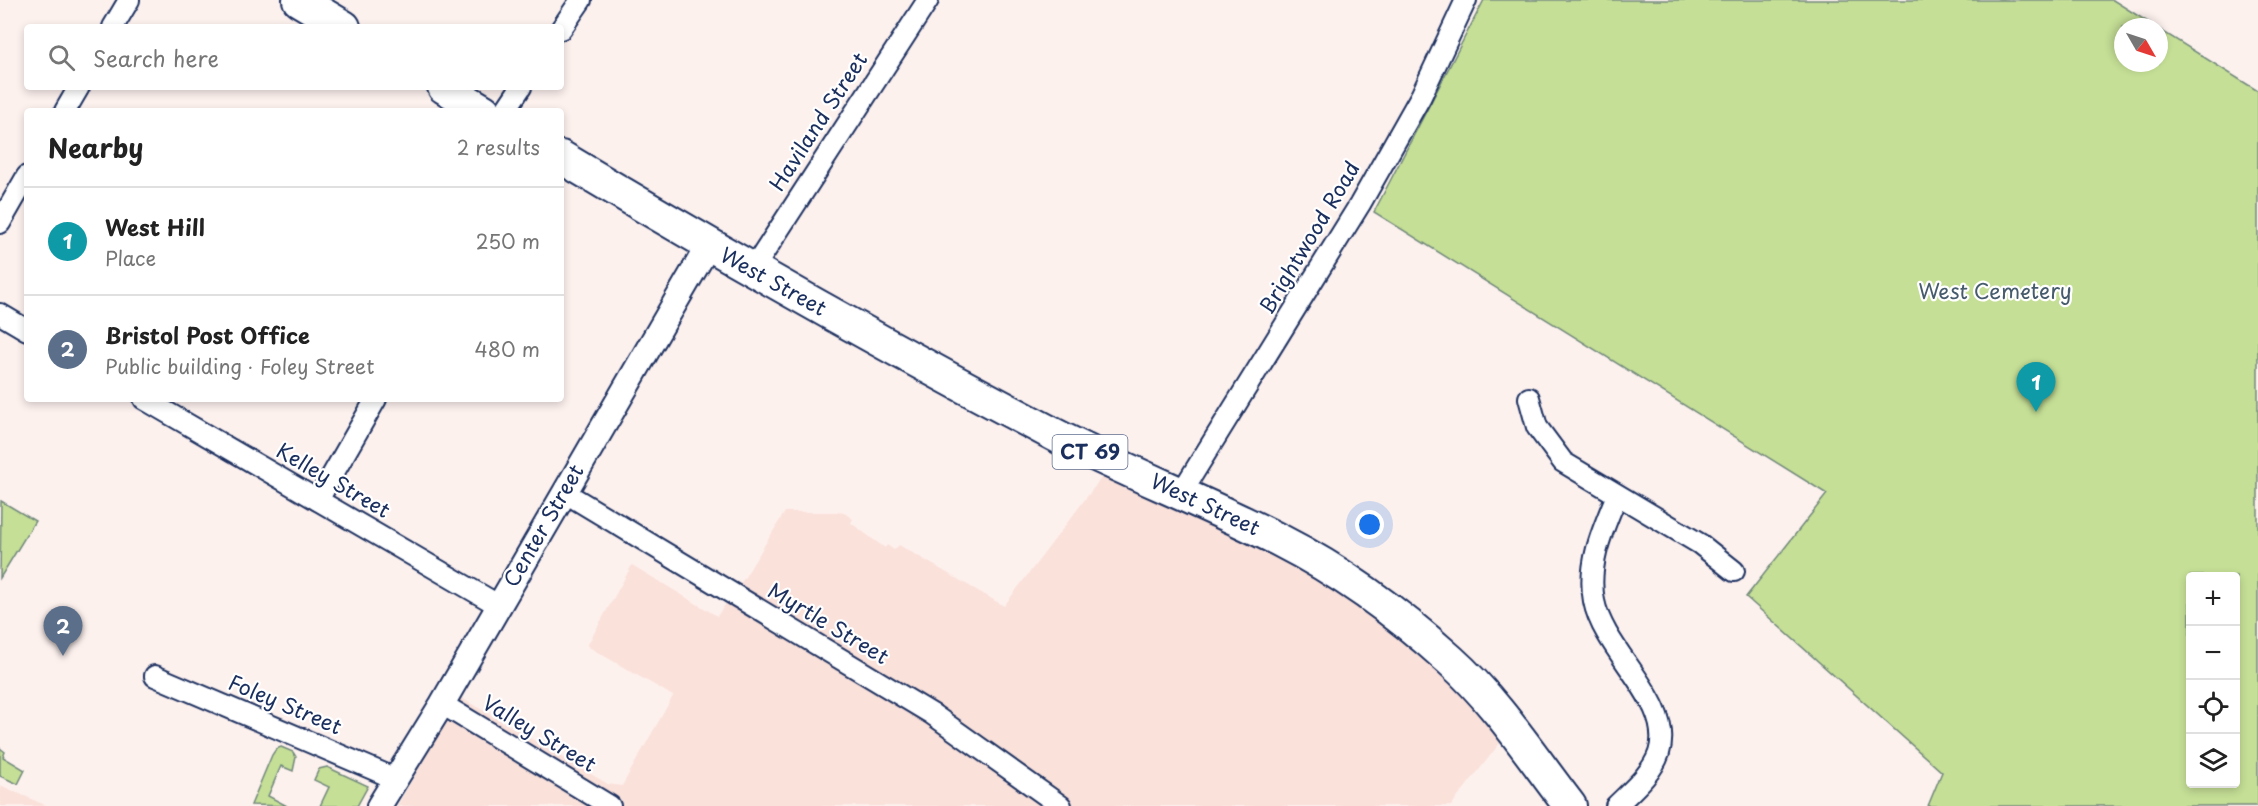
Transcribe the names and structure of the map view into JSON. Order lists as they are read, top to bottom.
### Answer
{
  "streets": {
    "main road": ["West Street", "CT 69"],
    "street": [
      "Haviland Street",
      "Brightwood Road",
      "Kelley Street",
      "Center Street",
      "Myrtle Street",
      "Foley Street",
      "Valley Street"
    ]
  },
  "crossings": [
    ["Haviland Street", "West Street"],
    ["Brightwood Road", "West Street"],
    ["West Street", "Center Street"],
    ["Kelley Street", "Center Street"],
    ["Center Street", "Myrtle Street"],
    ["Center Street", "Foley Street"],
    ["Center Street", "Valley Street"]
  ],
  "parks": ["West Cemetery"],
  "north": "bottom right",
  "page": {
    "search": "Search here",
    "heading": ["Nearby", "2 results"],
    "list": [
      {
        "mark": "1",
        "name": "West Hill",
        "note": "Place",
        "value": "250 m"
      },
      {
        "mark": "2",
        "name": "Bristol Post Office",
        "note": "Public building · Foley Street",
        "value": "480 m"
      }
    ],
    "pins": ["1", "2"],
    "map_buttons": ["+", "−"]
  }
}
